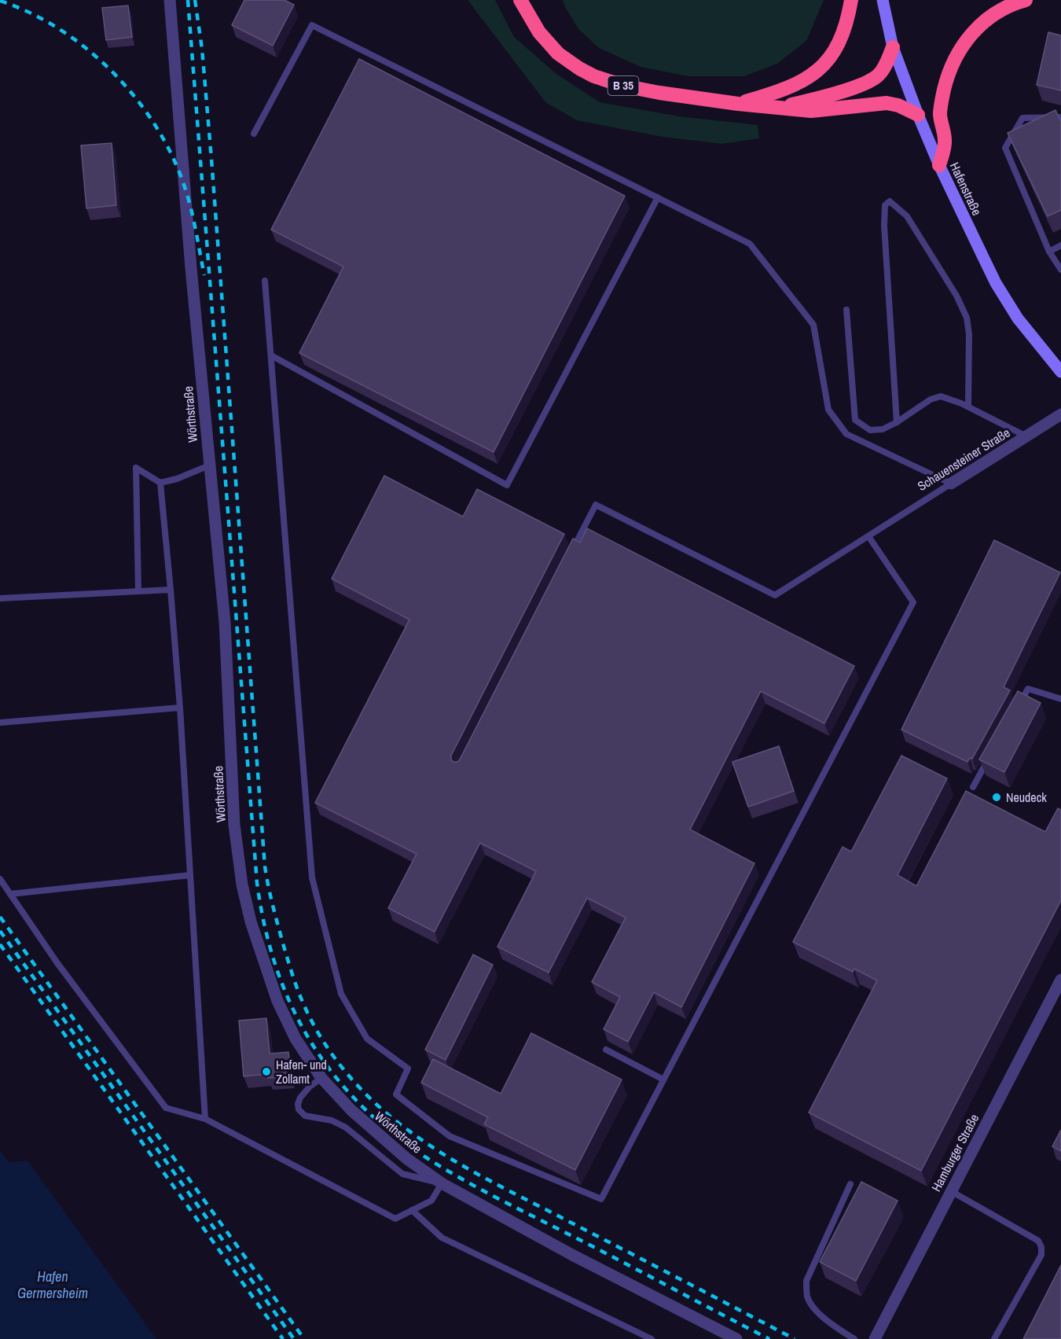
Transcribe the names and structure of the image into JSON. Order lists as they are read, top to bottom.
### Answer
{
  "streets": {
    "highway": ["B 35"],
    "street": [
      "Hafenstraße",
      "Wörthstraße",
      "Schauensteiner Straße",
      "Hamburger Straße"
    ]
  },
  "crossings": [
    ["B 35", "Hafenstraße"]
  ],
  "water": ["Hafen Germersheim"],
  "places": ["Neudeck", "Hafen- und Zollamt"]
}
